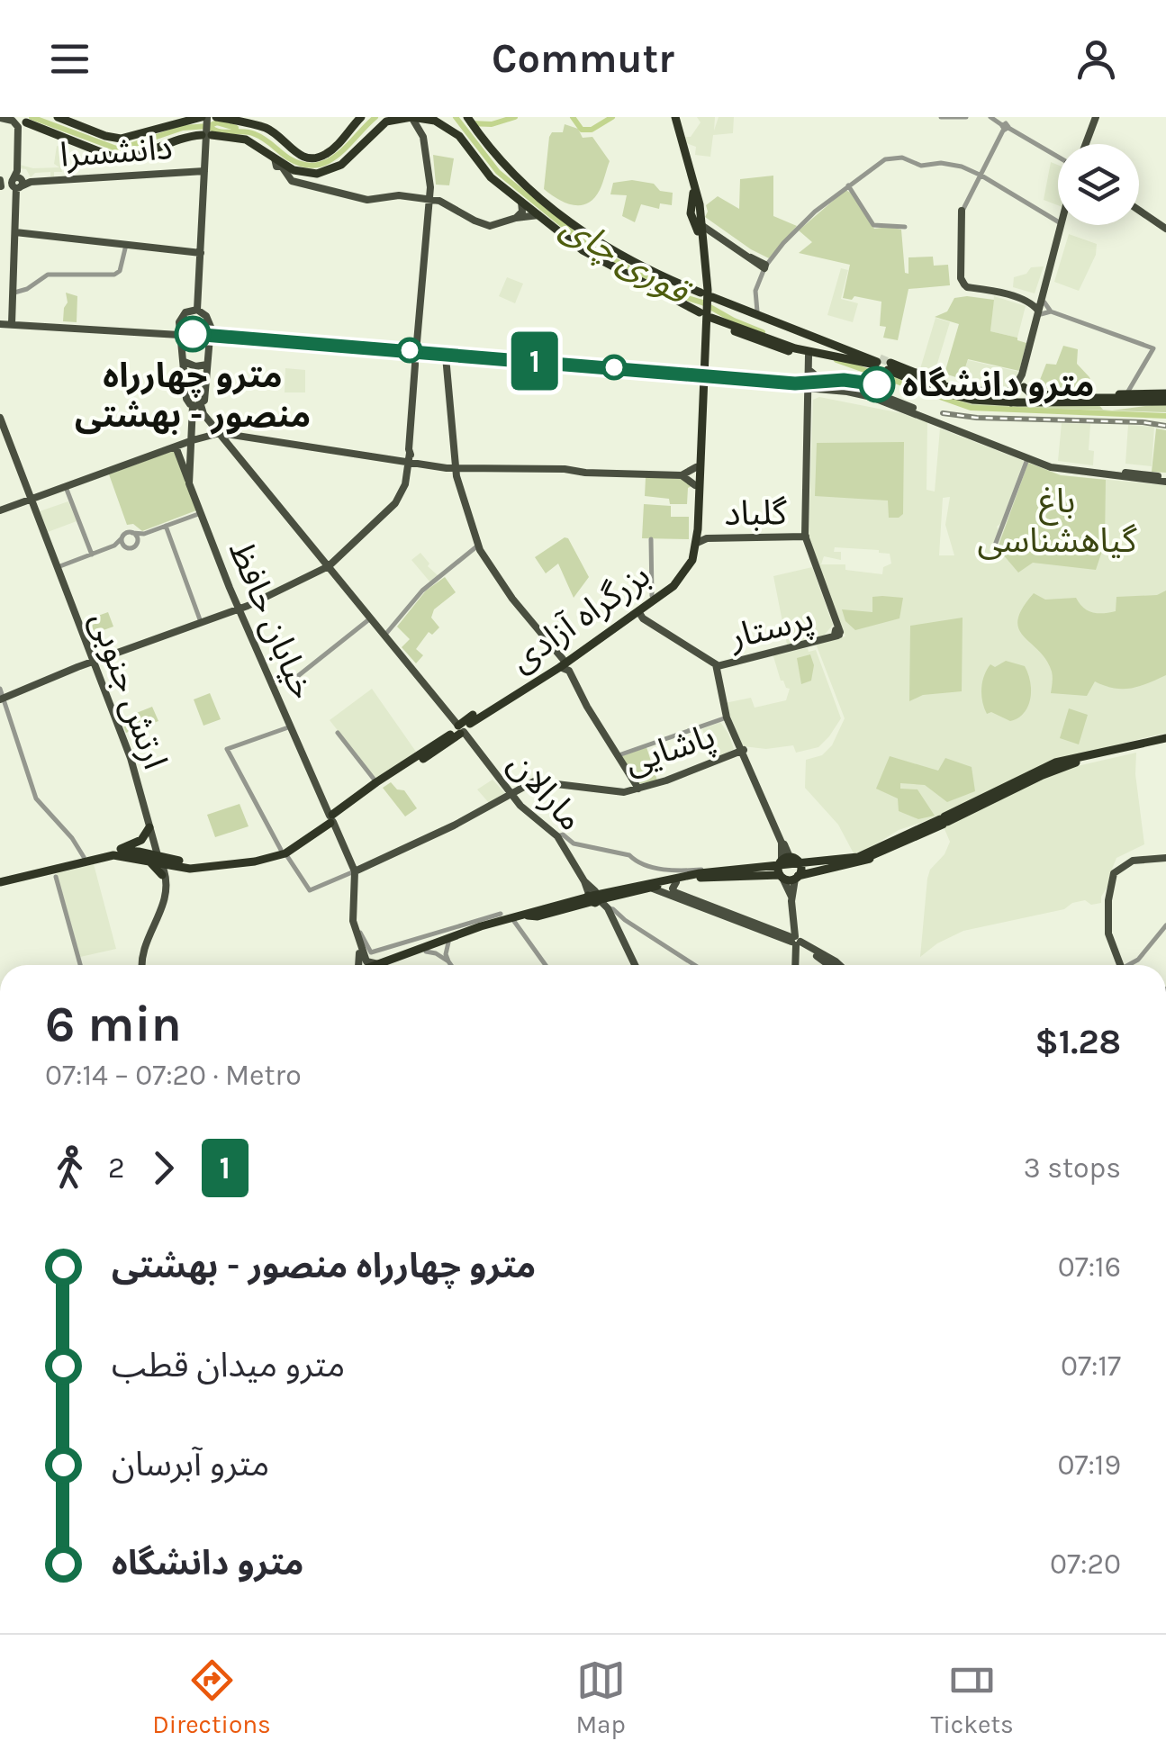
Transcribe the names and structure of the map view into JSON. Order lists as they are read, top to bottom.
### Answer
{
  "streets": {
    "highway": ["بزرگراه آزادی"],
    "main road": [
      "دانشسرا",
      "گلباد",
      "خیابان حافظ",
      "پرستار",
      "ارتش جنوبی",
      "پاشایی",
      "مارالان"
    ]
  },
  "crossings": [
    ["گلباد", "بزرگراه آزادی"],
    ["گلباد", "پرستار"],
    ["بزرگراه آزادی", "مارالان"],
    ["خیابان حافظ", "پاشایی"],
    ["خیابان حافظ", "مارالان"],
    ["پاشایی", "مارالان"]
  ],
  "water": ["قوری چای"],
  "parks": ["باغ گیاهشناسی"],
  "places": ["مترو چهارراه منصور - بهشتی", "مترو دانشگاه"],
  "lines": ["metro line 1"],
  "page": {
    "header": "Commutr",
    "on_map": "1",
    "heading": ["6 min", "07:14 – 07:20 · Metro", "$1.28"],
    "legs": ["2", "1", "3 stops"],
    "list": [
      {
        "name": "مترو چهارراه منصور - بهشتی",
        "value": "07:16"
      },
      {
        "name": "مترو میدان قطب",
        "value": "07:17"
      },
      {
        "name": "مترو آبرسان",
        "value": "07:19"
      },
      {
        "name": "مترو دانشگاه",
        "value": "07:20"
      }
    ],
    "tabs": ["Directions", "Map", "Tickets"]
  }
}
